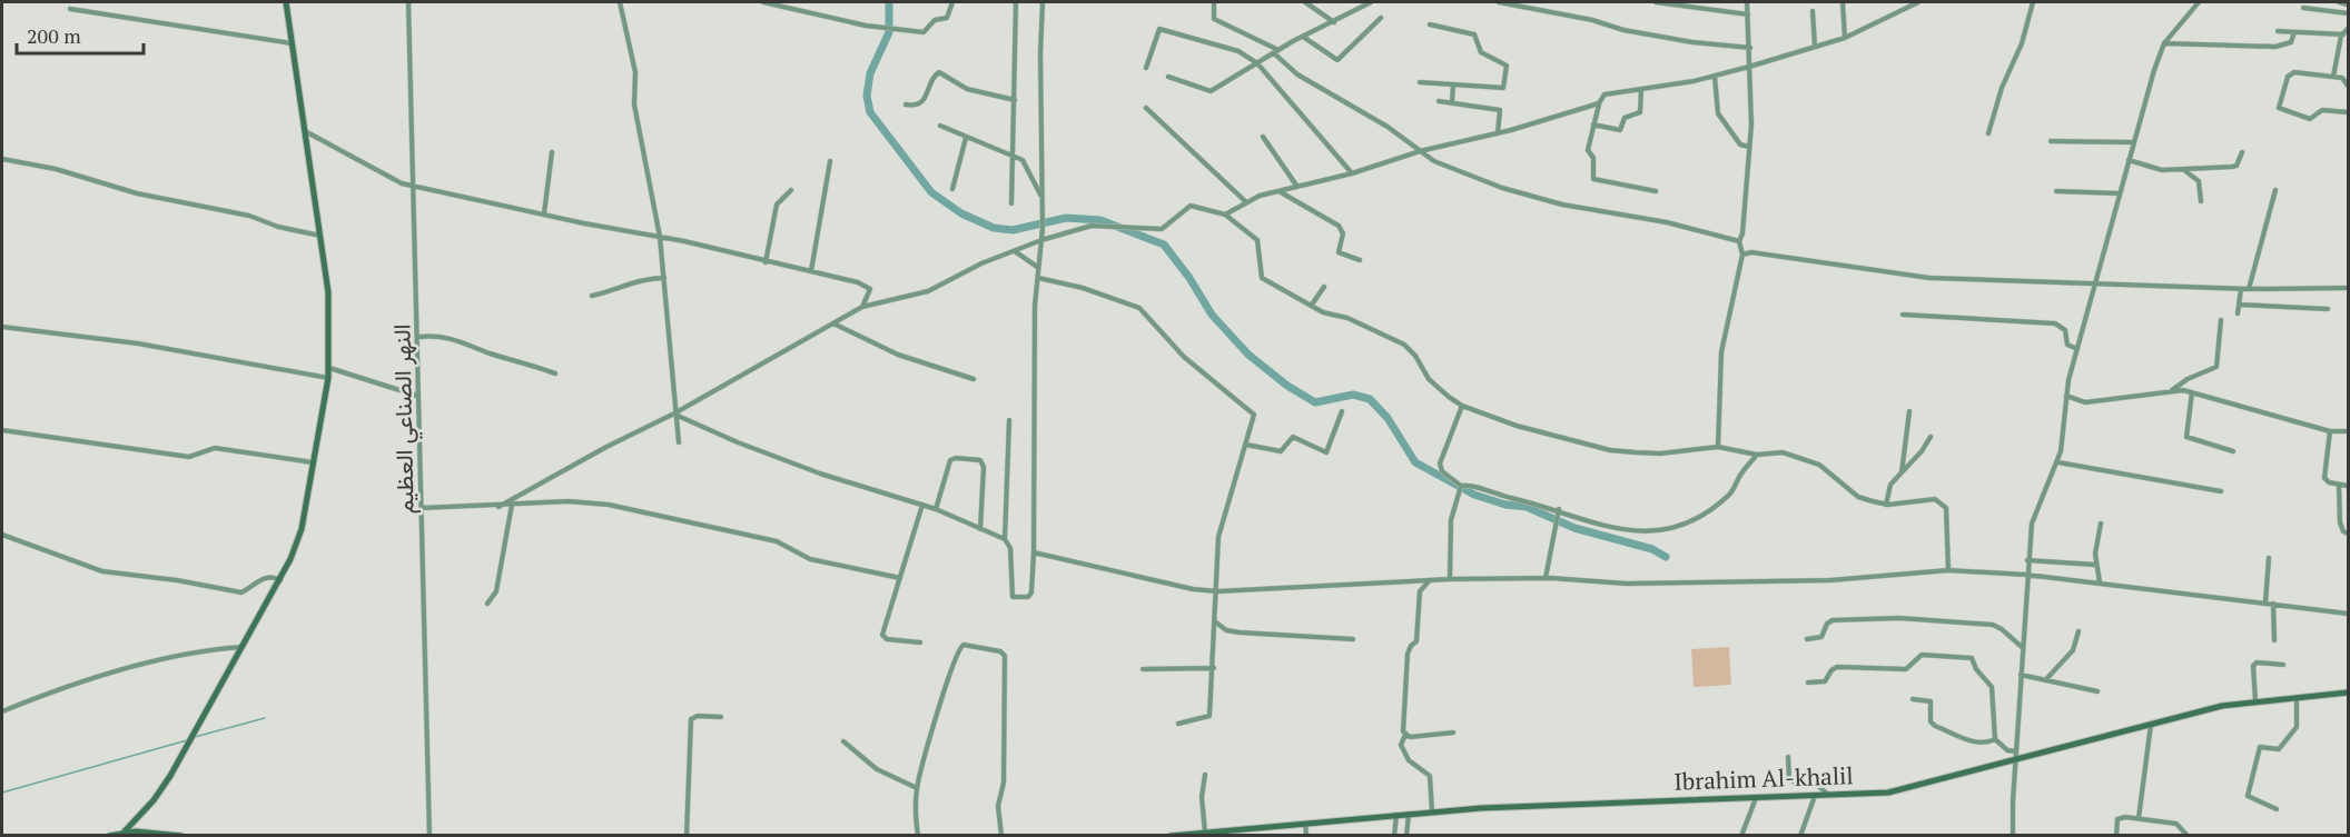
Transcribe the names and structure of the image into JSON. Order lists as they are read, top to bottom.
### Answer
{
  "streets": {
    "street": ["النهر الصناعي العظيم", "Ibrahim Al-khalil"]
  },
  "scale_bar": "200 m"
}
